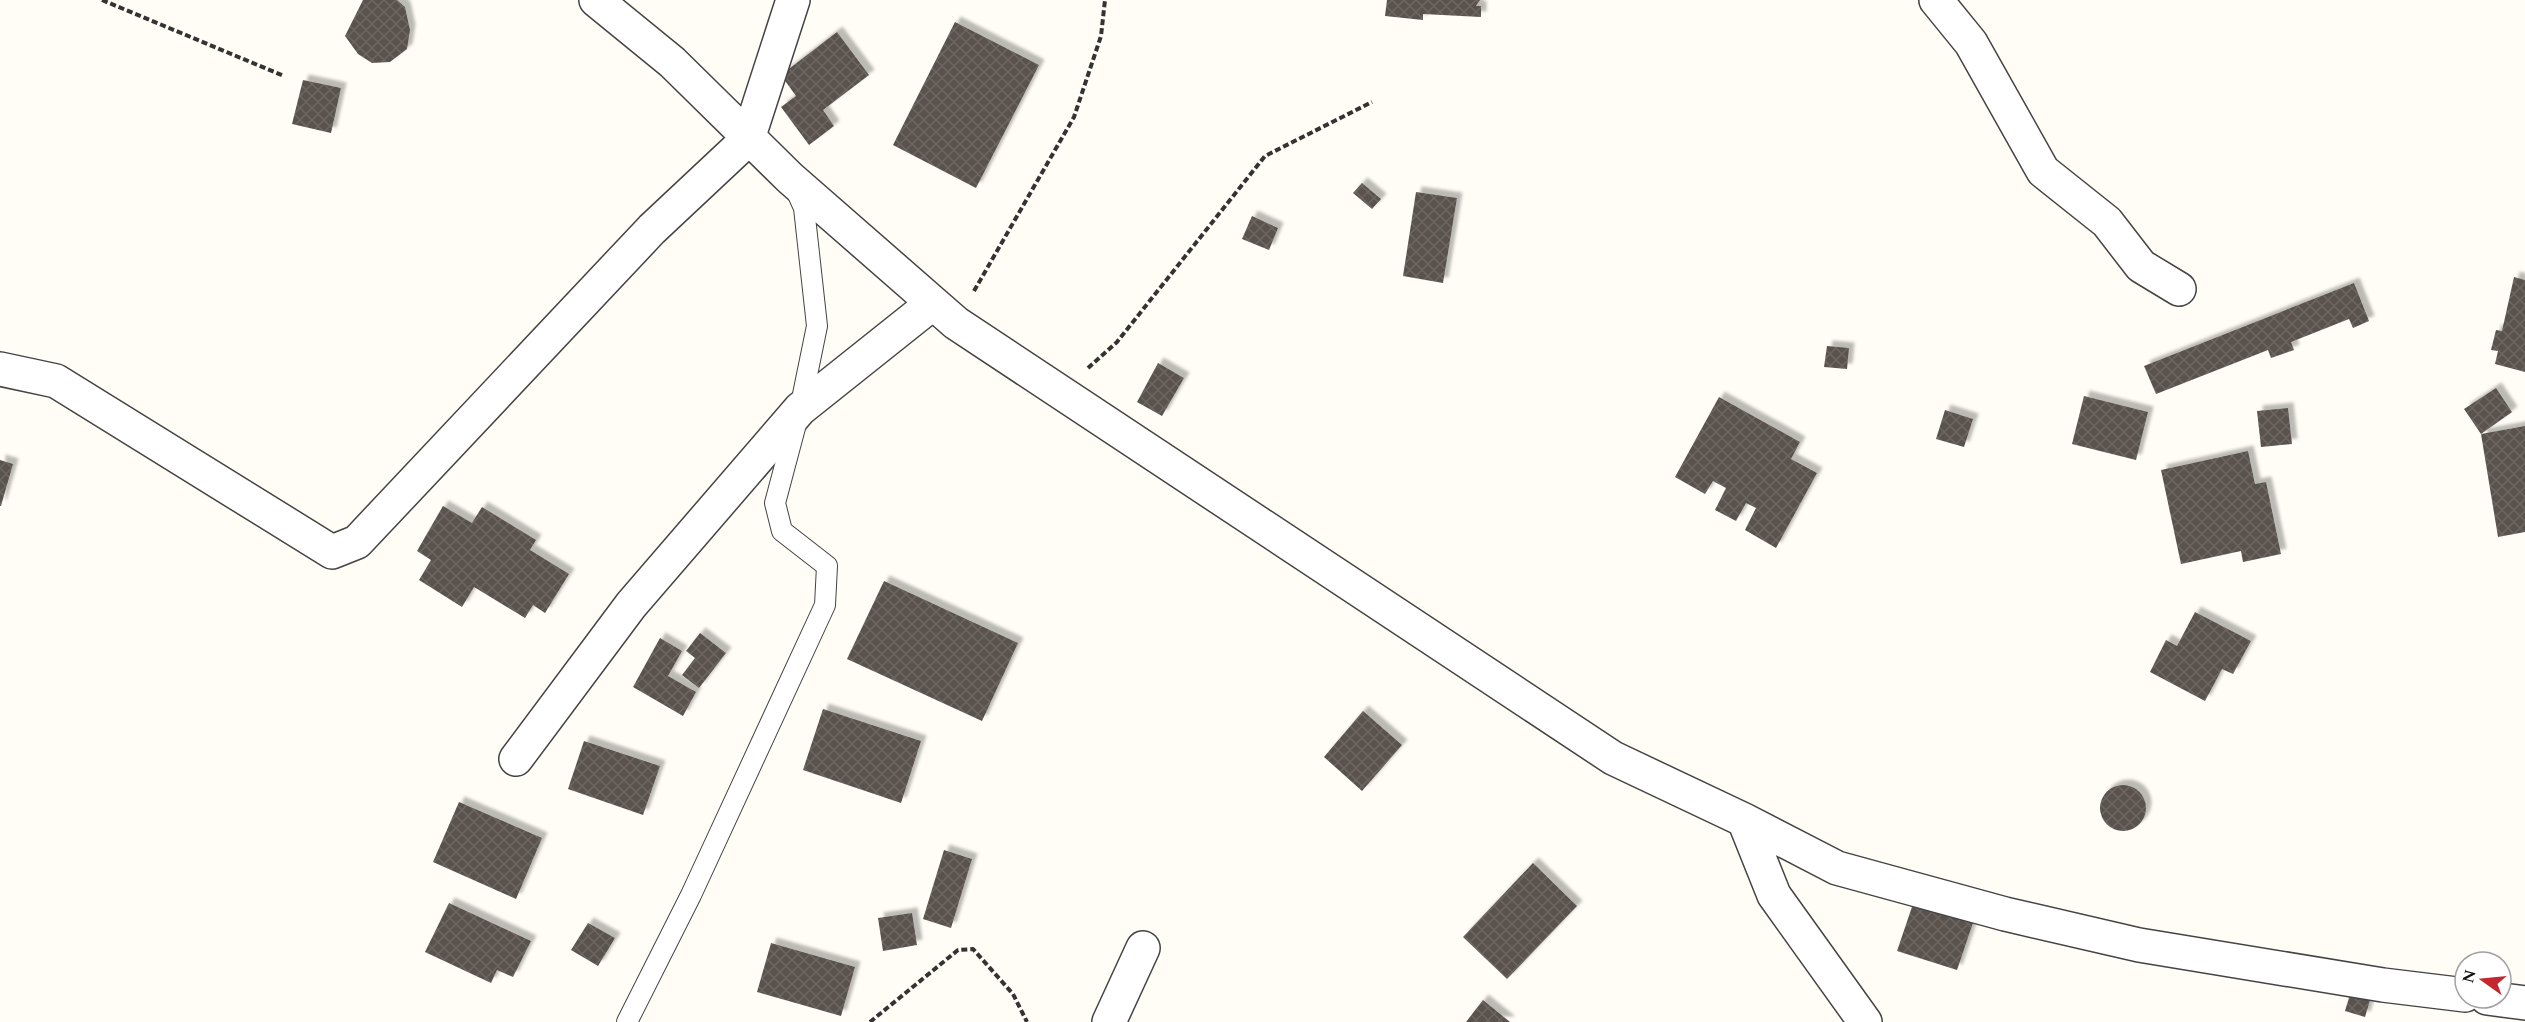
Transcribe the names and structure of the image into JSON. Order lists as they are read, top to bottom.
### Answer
{
  "north": "left"
}
